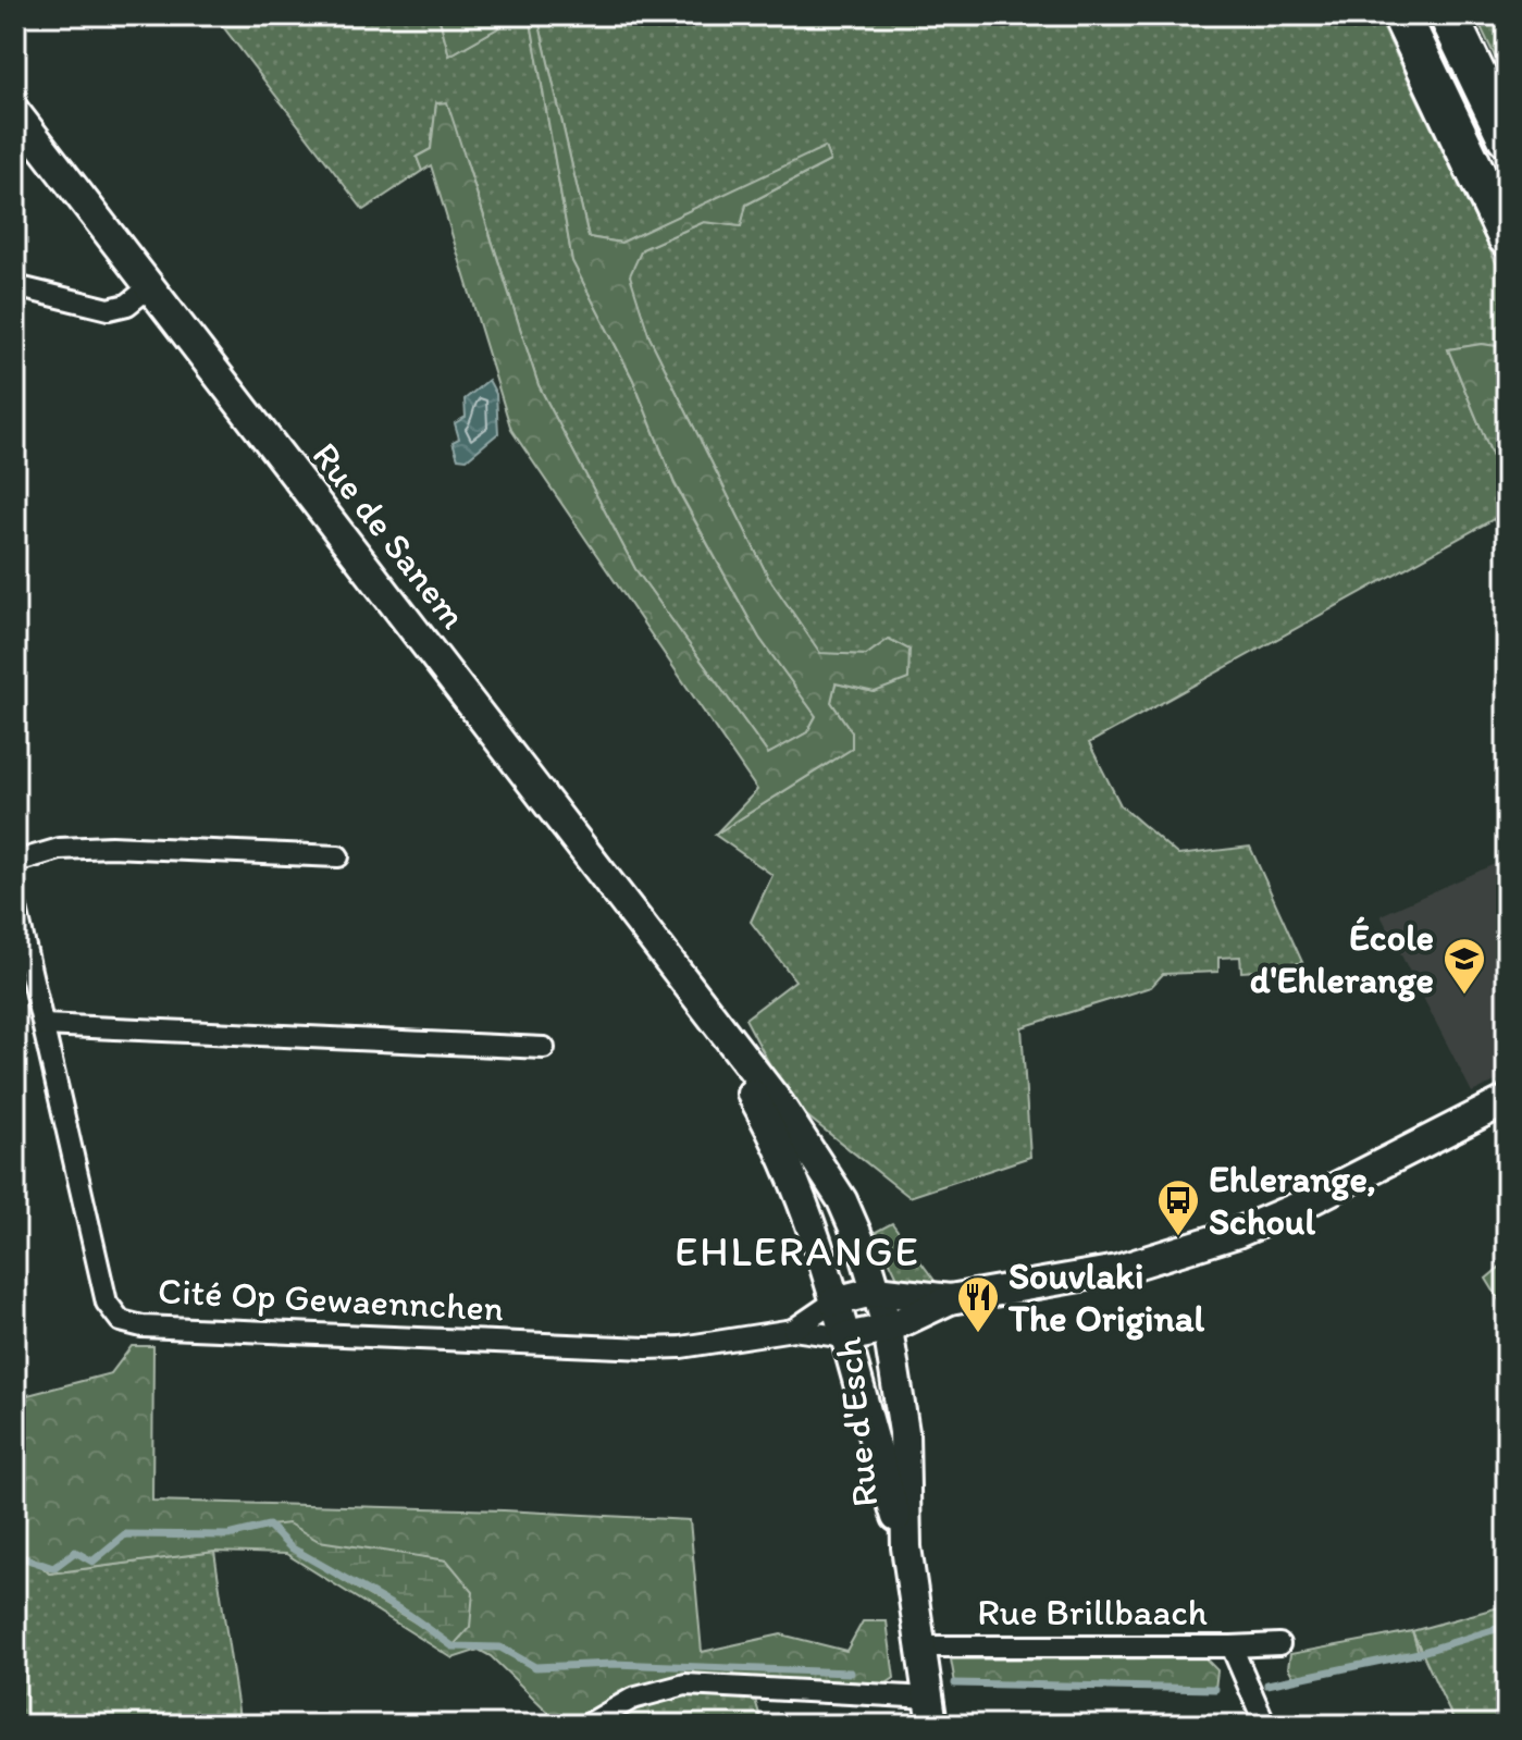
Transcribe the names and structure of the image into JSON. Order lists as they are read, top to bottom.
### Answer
{
  "streets": {
    "main road": ["Rue de Sanem", "Rue d'Esch"],
    "street": ["Cité Op Gewaennchen", "Rue Brillbaach"]
  },
  "crossings": [
    ["Rue de Sanem", "Cité Op Gewaennchen"],
    ["Rue de Sanem", "Rue d'Esch"],
    ["Cité Op Gewaennchen", "Rue d'Esch"],
    ["Rue d'Esch", "Rue Brillbaach"]
  ],
  "districts": ["EHLERANGE"],
  "places": {
    "school or university": ["École d'Ehlerange"],
    "bus stop": ["Ehlerange, Schoul"],
    "restaurant": ["Souvlaki The Original"]
  }
}
